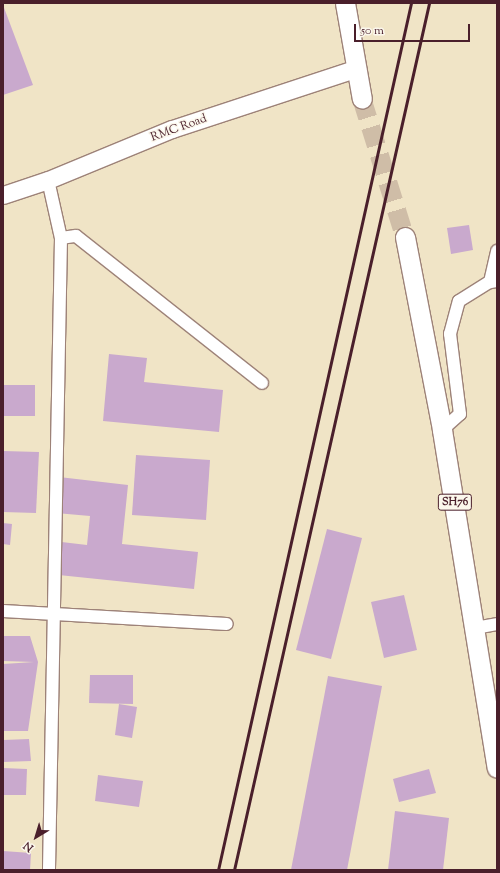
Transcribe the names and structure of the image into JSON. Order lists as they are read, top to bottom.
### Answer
{
  "streets": {
    "main road": ["SH76"],
    "street": ["RMC Road"]
  },
  "scale_bar": "50 m",
  "north": "bottom left"
}
